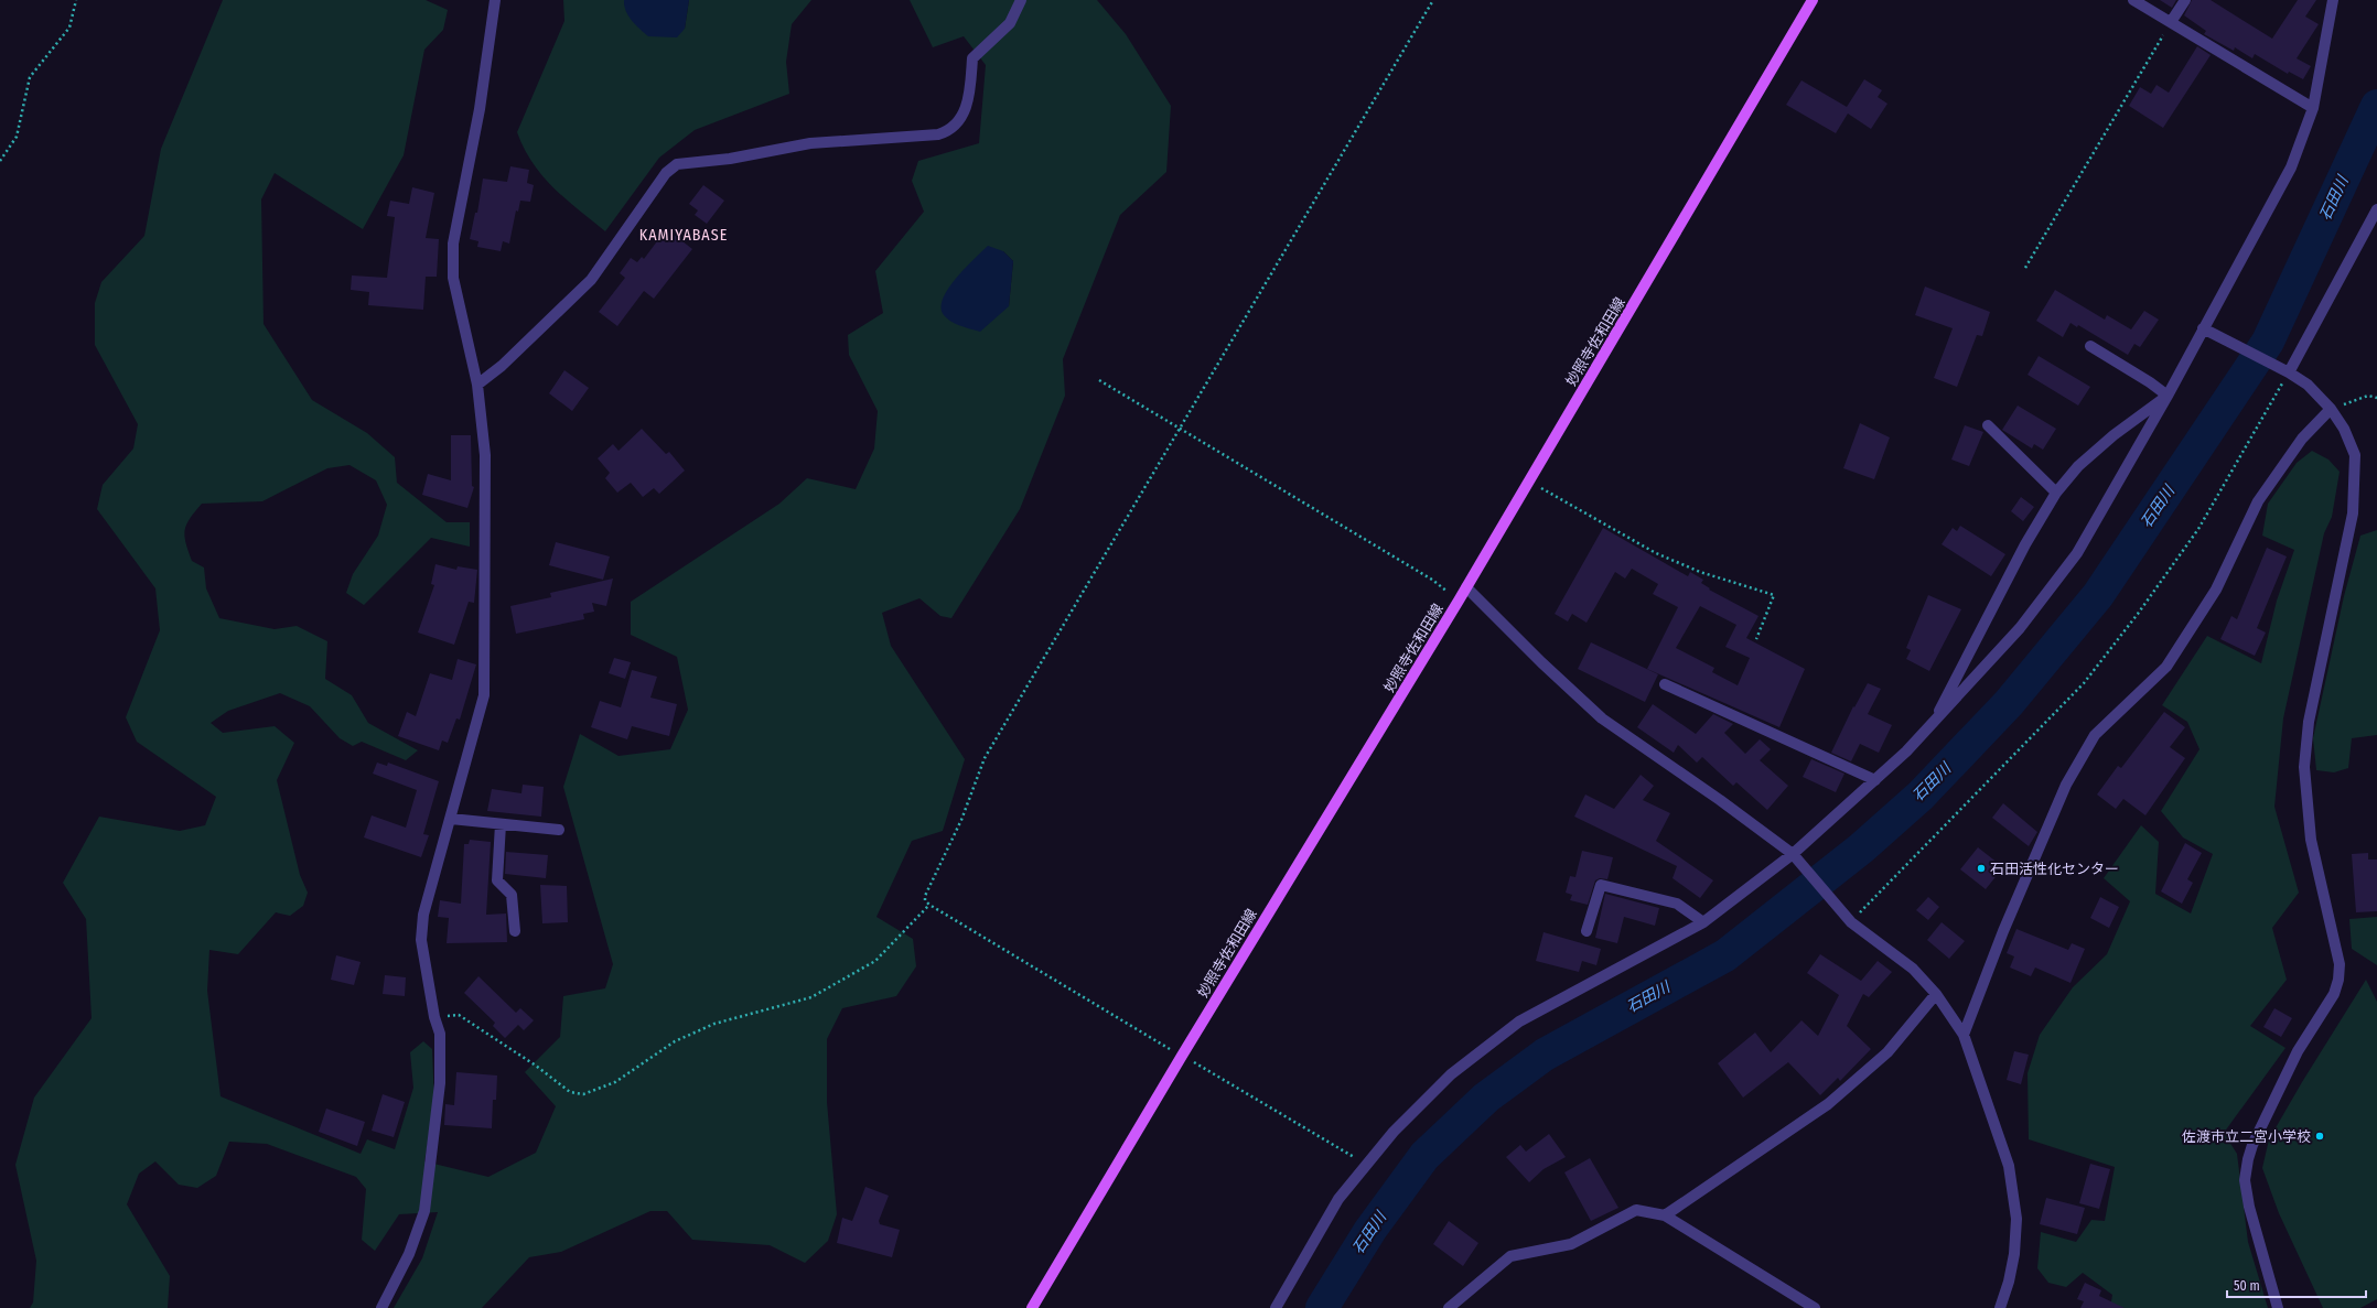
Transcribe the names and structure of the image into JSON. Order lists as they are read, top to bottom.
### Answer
{
  "streets": {
    "main road": ["妙照寺佐和田線"]
  },
  "districts": ["KAMIYABASE"],
  "water": ["石田川"],
  "places": ["石田活性化センター", "佐渡市立二宮小学校"],
  "scale_bar": "50 m"
}
